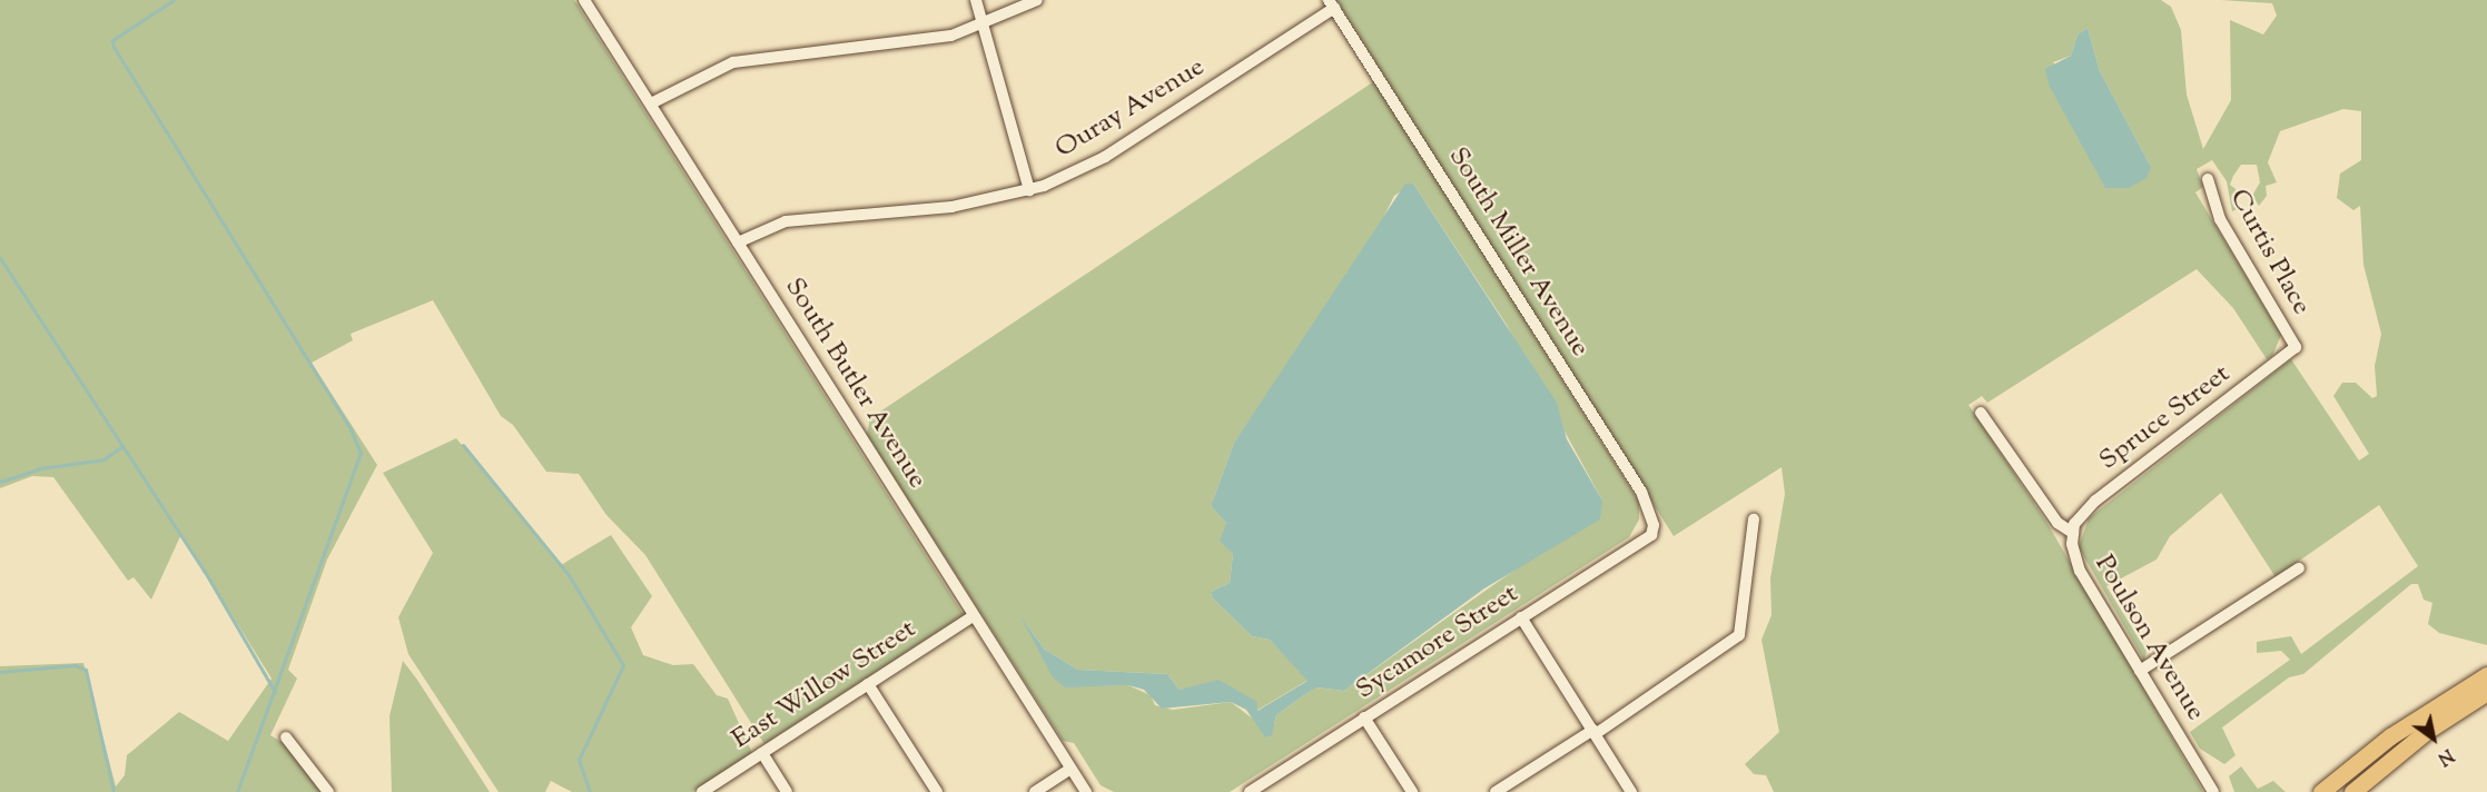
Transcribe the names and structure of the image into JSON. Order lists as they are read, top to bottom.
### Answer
{
  "streets": {
    "street": [
      "Ouray Avenue",
      "South Miller Avenue",
      "Curtis Place",
      "South Butler Avenue",
      "Spruce Street",
      "Poulson Avenue",
      "Sycamore Street",
      "East Willow Street"
    ]
  },
  "crossings": [
    ["Ouray Avenue", "South Miller Avenue"],
    ["Ouray Avenue", "South Butler Avenue"],
    ["South Miller Avenue", "Sycamore Street"],
    ["Curtis Place", "Spruce Street"],
    ["South Butler Avenue", "East Willow Street"],
    ["Spruce Street", "Poulson Avenue"]
  ],
  "north": "bottom right"
}
